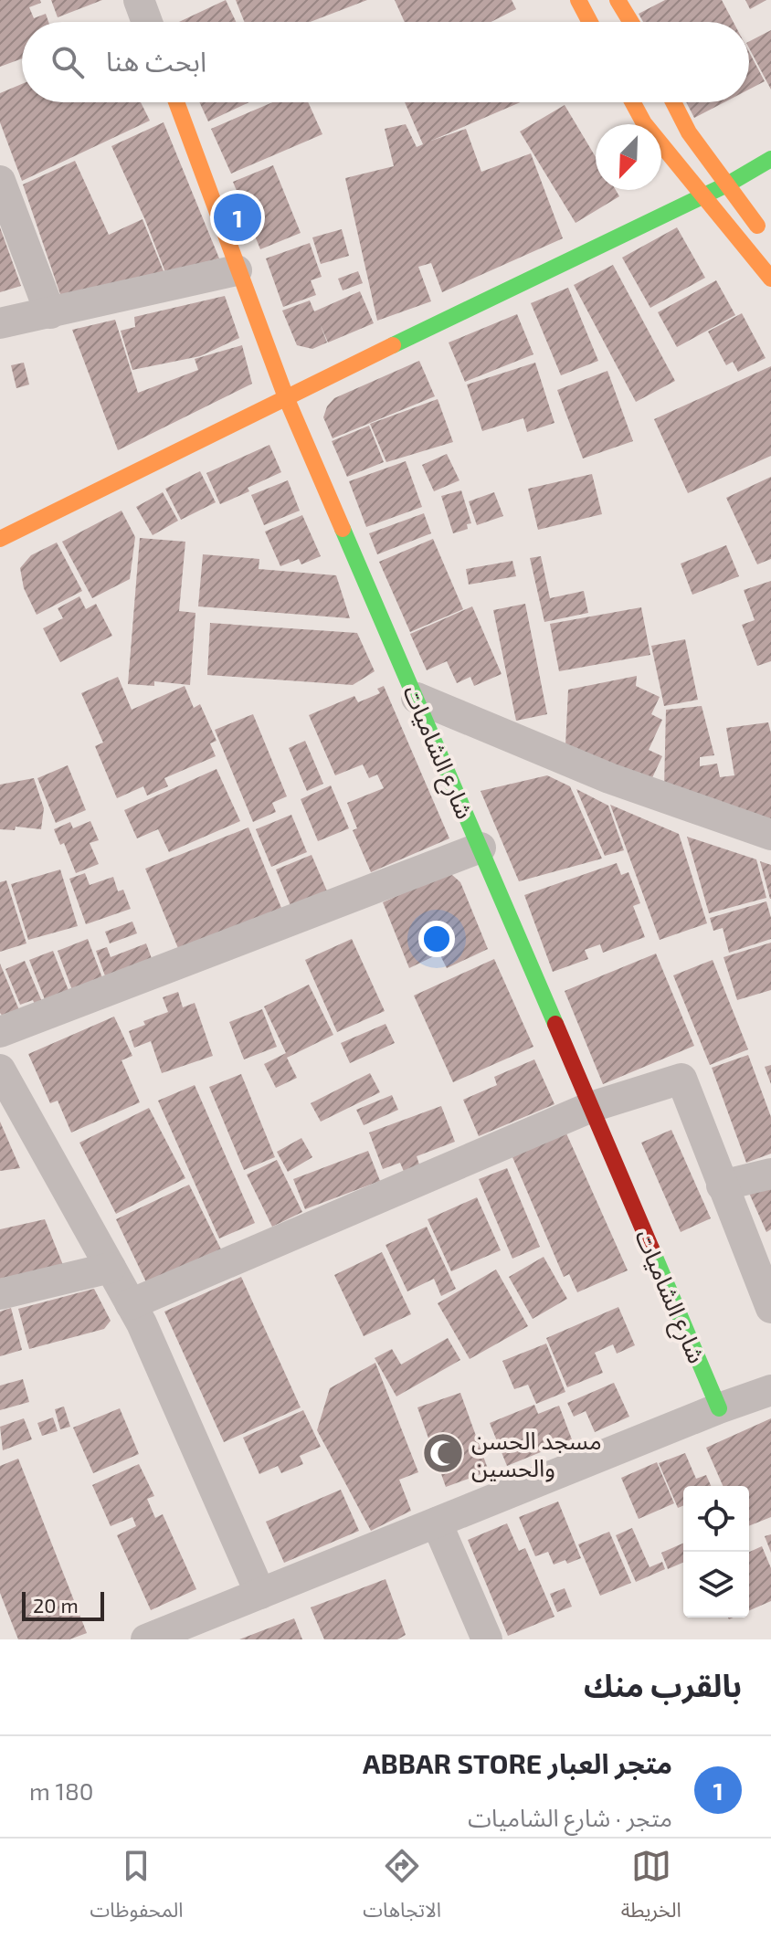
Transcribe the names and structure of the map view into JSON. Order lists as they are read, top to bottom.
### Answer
{
  "streets": {
    "street": ["شارع الشاميات"]
  },
  "places": {
    "mosque": ["مسجد الحسن والحسين"]
  },
  "scale_bar": "20 m",
  "north": "bottom left",
  "page": {
    "search": "ابحث هنا",
    "pins": "1",
    "scale": "20 m",
    "heading": "بالقرب منك",
    "list": [
      {
        "mark": "1",
        "name": "متجر العبار ABBAR STORE",
        "note": "متجر · شارع الشاميات",
        "value": "180 m"
      }
    ],
    "nav": ["الخريطة", "الاتجاهات", "المحفوظات"]
  }
}
